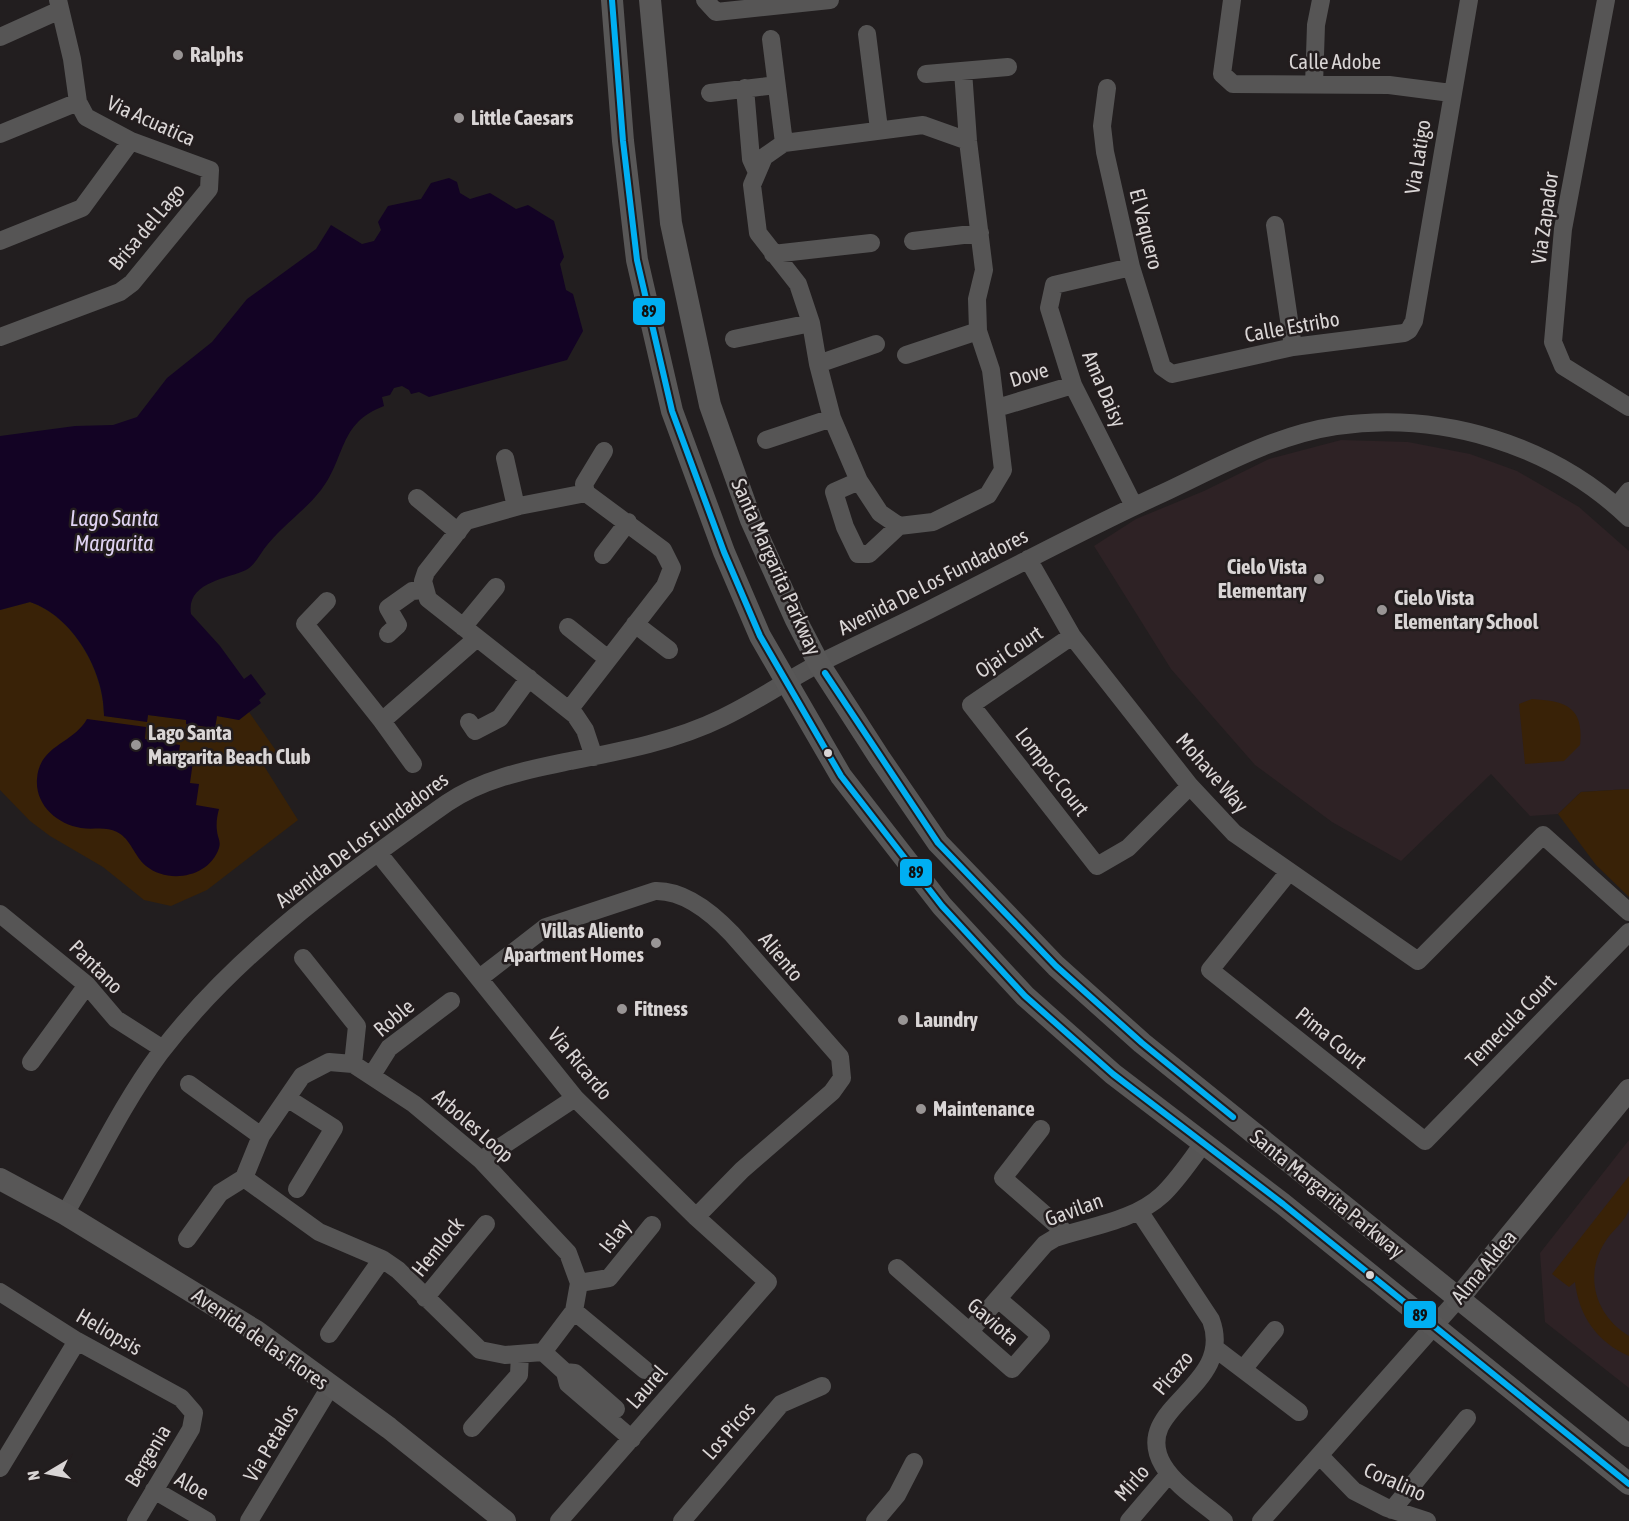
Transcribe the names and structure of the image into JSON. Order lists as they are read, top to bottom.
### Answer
{
  "streets": {
    "main road": ["Santa Margarita Parkway", "Alma Aldea", "Avenida de las Flores"],
    "street": [
      "Calle Adobe",
      "Via Acuatica",
      "Via Latigo",
      "Via Zapador",
      "Brisa del Lago",
      "El Vaquero",
      "Calle Estribo",
      "Dove",
      "Ama Daisy",
      "Avenida De Los Fundadores",
      "Ojai Court",
      "Lompoc Court",
      "Mohave Way",
      "Aliento",
      "Pantano",
      "Roble",
      "Temecula Court",
      "Pima Court",
      "Via Ricardo",
      "Arboles Loop",
      "Gavilan",
      "Islay",
      "Hemlock",
      "Gaviota",
      "Heliopsis",
      "Picazo",
      "Laurel",
      "Los Picos",
      "Via Petalos",
      "Bergenia",
      "Coralino",
      "Mirlo",
      "Aloe"
    ]
  },
  "crossings": [
    ["Calle Adobe", "Via Latigo"],
    ["Via Acuatica", "Brisa del Lago"],
    ["Via Latigo", "Calle Estribo"],
    ["El Vaquero", "Calle Estribo"],
    ["El Vaquero", "Ama Daisy"],
    ["Dove", "Ama Daisy"],
    ["Ama Daisy", "Avenida De Los Fundadores"],
    ["Santa Margarita Parkway", "Avenida De Los Fundadores"],
    ["Santa Margarita Parkway", "Gavilan"],
    ["Santa Margarita Parkway", "Alma Aldea"],
    ["Avenida De Los Fundadores", "Mohave Way"],
    ["Avenida De Los Fundadores", "Pantano"],
    ["Avenida De Los Fundadores", "Via Ricardo"],
    ["Avenida De Los Fundadores", "Avenida de las Flores"],
    ["Ojai Court", "Lompoc Court"],
    ["Ojai Court", "Mohave Way"],
    ["Lompoc Court", "Mohave Way"],
    ["Mohave Way", "Pima Court"],
    ["Aliento", "Via Ricardo"],
    ["Roble", "Arboles Loop"],
    ["Temecula Court", "Pima Court"],
    ["Via Ricardo", "Laurel"],
    ["Arboles Loop", "Islay"],
    ["Gavilan", "Gaviota"],
    ["Gavilan", "Picazo"],
    ["Alma Aldea", "Coralino"],
    ["Heliopsis", "Bergenia"],
    ["Avenida de las Flores", "Via Petalos"],
    ["Picazo", "Mirlo"],
    ["Bergenia", "Aloe"]
  ],
  "water": ["Lago Santa Margarita"],
  "places": [
    "Ralphs",
    "Little Caesars",
    "Cielo Vista Elementary",
    "Cielo Vista Elementary School",
    "Lago Santa Margarita Beach Club",
    "Villas Aliento Apartment Homes",
    "Fitness",
    "Laundry",
    "Maintenance"
  ],
  "lines": ["transit line 89"],
  "north": "left"
}
